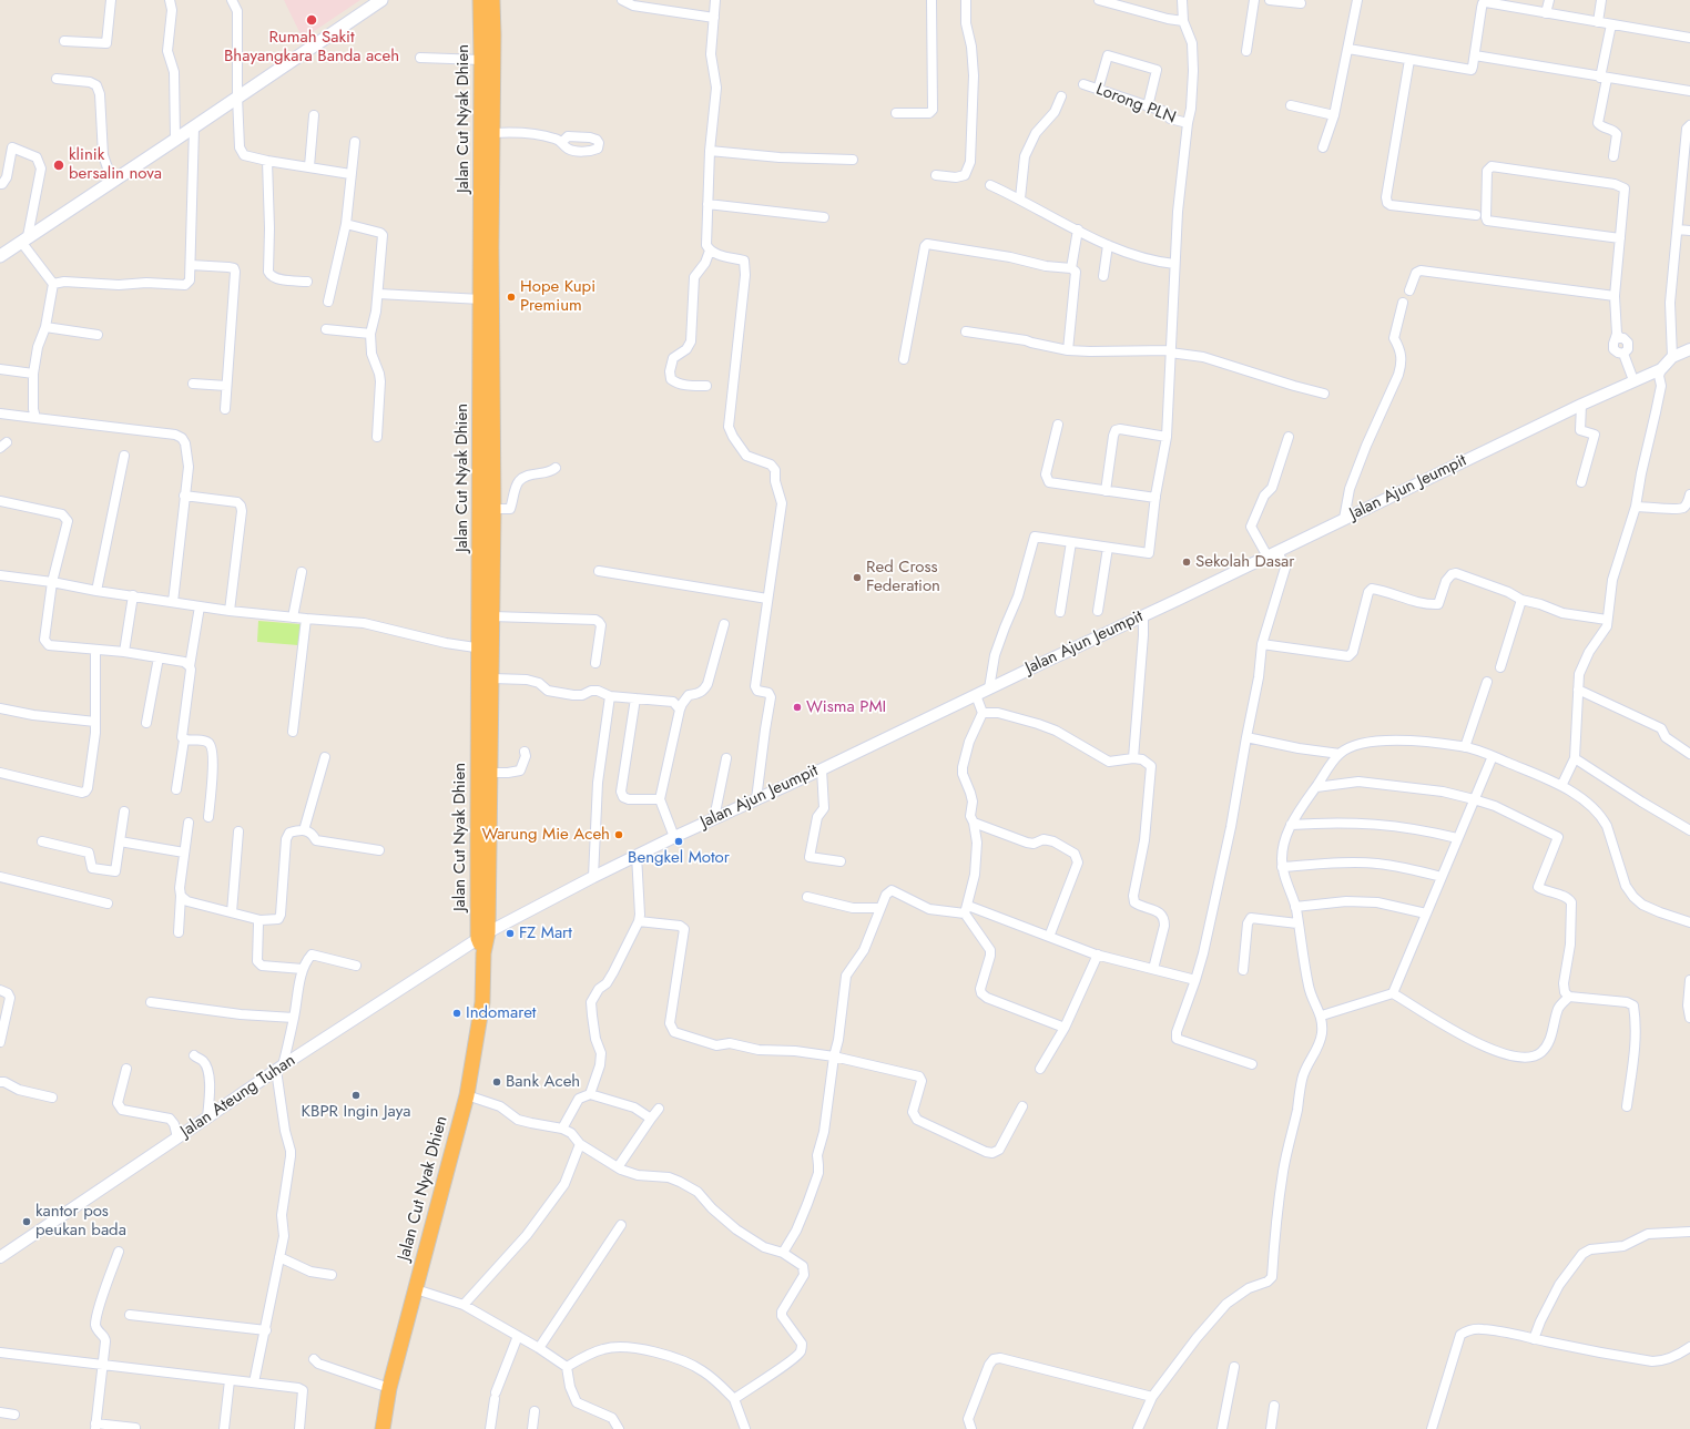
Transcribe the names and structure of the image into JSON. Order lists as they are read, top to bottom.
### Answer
{
  "streets": {
    "highway": ["Jalan Cut Nyak Dhien"],
    "street": ["Lorong PLN", "Jalan Ajun Jeumpit", "Jalan Ateung Tuhan"]
  },
  "crossings": [
    ["Jalan Cut Nyak Dhien", "Jalan Ajun Jeumpit"],
    ["Jalan Cut Nyak Dhien", "Jalan Ateung Tuhan"],
    ["Jalan Ajun Jeumpit", "Jalan Ateung Tuhan"]
  ],
  "places": [
    "Rumah Sakit Bhayangkara Banda aceh",
    "klinik bersalin nova",
    "Hope Kupi Premium",
    "Sekolah Dasar",
    "Red Cross Federation",
    "Wisma PMI",
    "Warung Mie Aceh",
    "Bengkel Motor",
    "FZ Mart",
    "Indomaret",
    "Bank Aceh",
    "KBPR Ingin Jaya",
    "kantor pos peukan bada"
  ]
}
